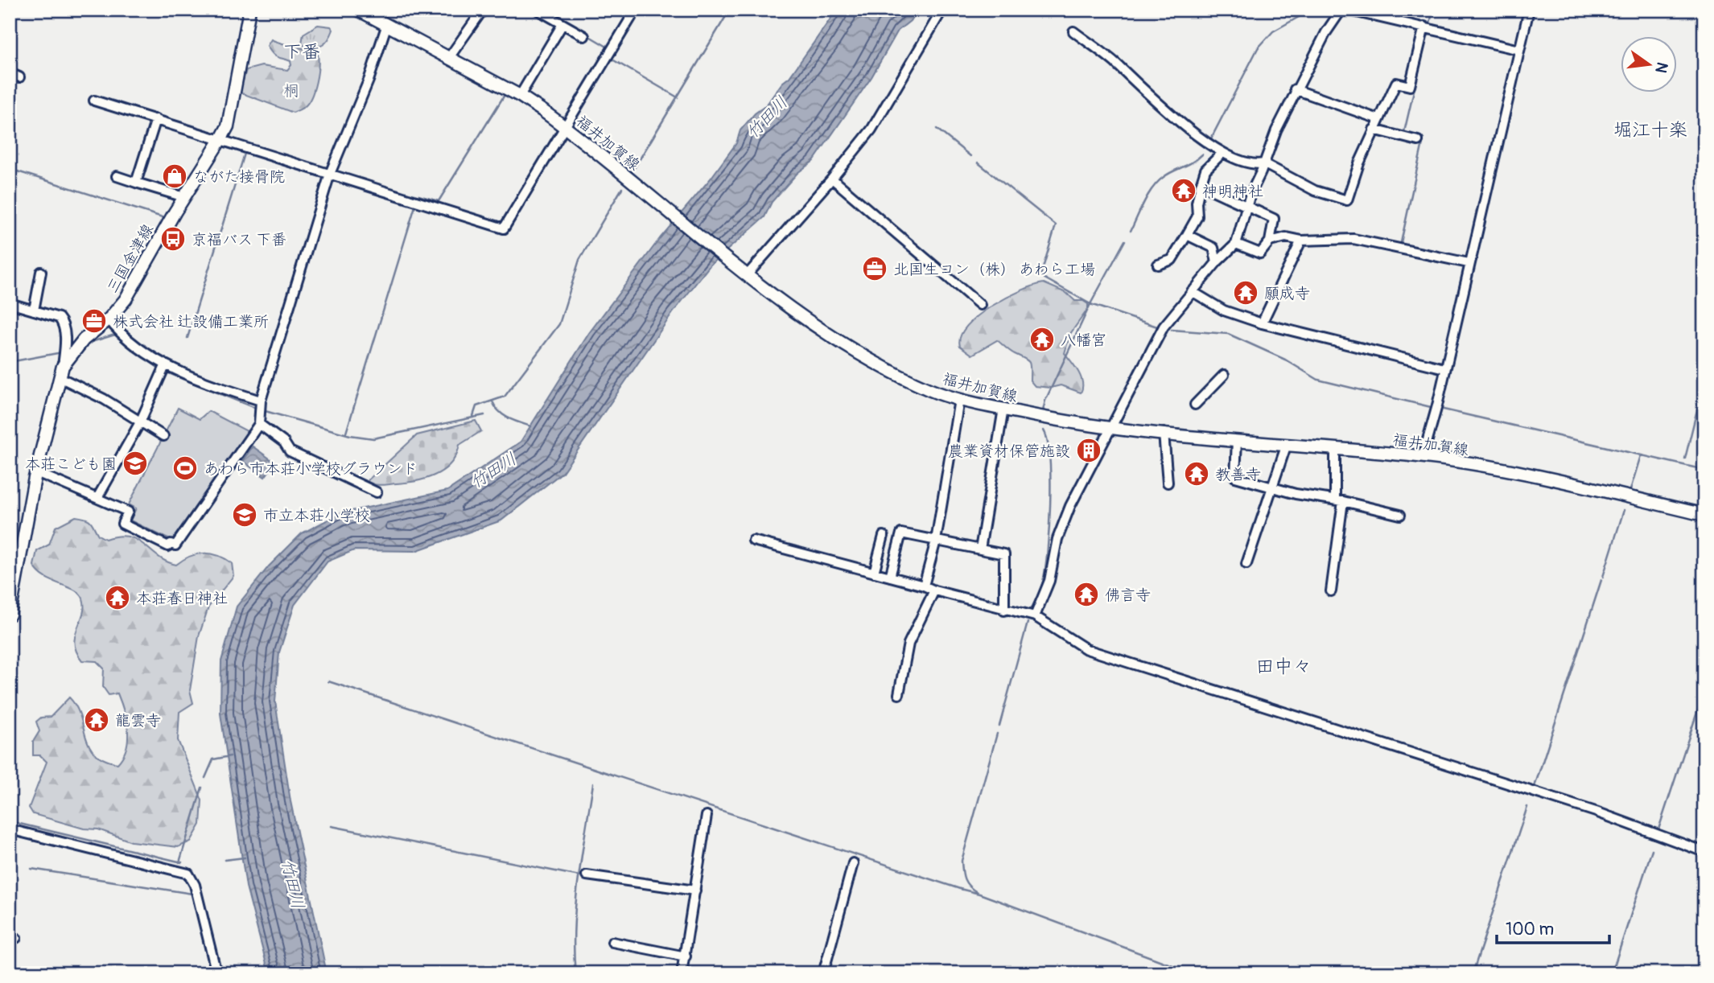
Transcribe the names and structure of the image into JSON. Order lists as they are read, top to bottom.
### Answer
{
  "streets": {
    "main road": ["福井加賀線", "三国金津線"]
  },
  "districts": ["下番", "堀江十楽", "田中々"],
  "water": ["竹田川"],
  "parks": ["桐"],
  "places": {
    "shop": ["ながた接骨院"],
    "temple": [
      "神明神社",
      "願成寺",
      "八幡宮",
      "教善寺",
      "佛言寺",
      "本荘春日神社",
      "龍雲寺"
    ],
    "bus stop": ["京福バス 下番"],
    "office": ["北国生コン（株） あわら工場", "株式会社 辻設備工業所"],
    "building": ["農業資材保管施設"],
    "school or university": ["本荘こども園", "市立本荘小学校"],
    "sports": ["あわら市本荘小学校グラウンド"]
  },
  "scale_bar": "100 m",
  "north": "right"
}
